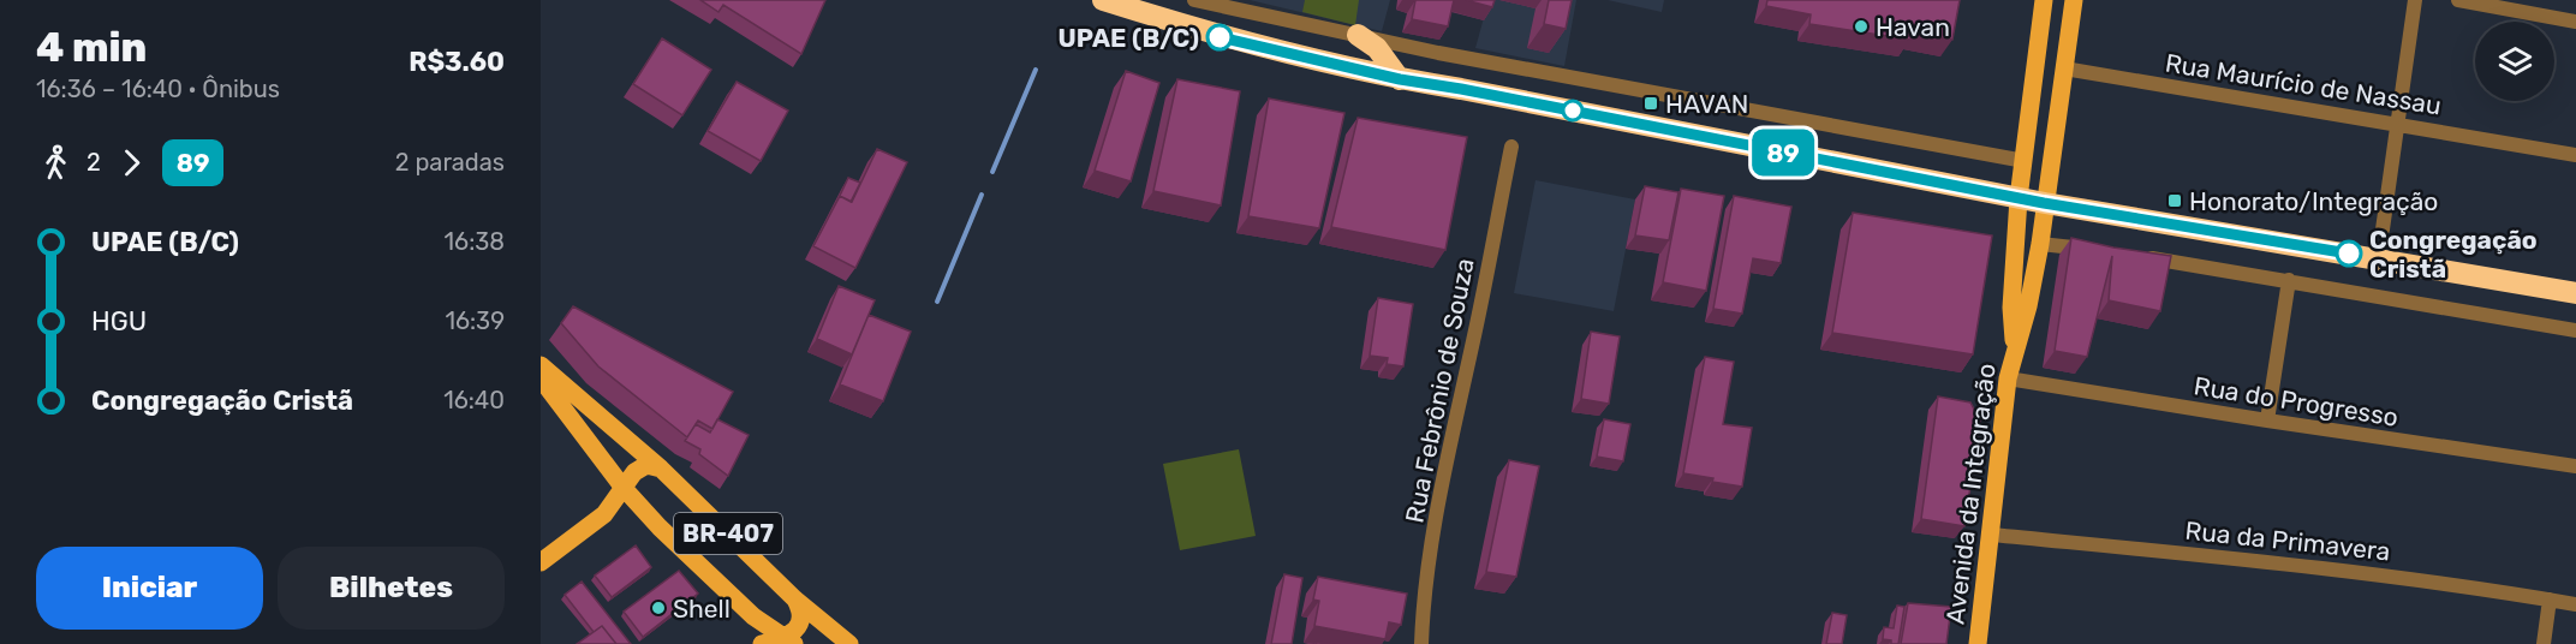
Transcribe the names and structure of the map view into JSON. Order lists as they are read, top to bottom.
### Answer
{
  "streets": {
    "main road": ["Avenida da Integração", "BR-407"],
    "street": [
      "Rua Maurício de Nassau",
      "Rua Febrônio de Souza",
      "Rua do Progresso",
      "Rua da Primavera"
    ]
  },
  "crossings": [
    ["Rua Maurício de Nassau", "Avenida da Integração"],
    ["Rua do Progresso", "Avenida da Integração"],
    ["Avenida da Integração", "Rua da Primavera"]
  ],
  "places": {
    "other": [
      "Havan",
      "UPAE (B/C)",
      "Congregação Cristã",
      "Shell"
    ],
    "transit": ["HAVAN", "Honorato/Integração"]
  },
  "lines": ["bus line 89"],
  "page": {
    "heading": ["4 min", "16:36 – 16:40 · Ônibus", "R$3.60"],
    "on_map": "89",
    "legs": ["2", "89", "2 paradas"],
    "list": [
      {
        "name": "UPAE (B/C)",
        "value": "16:38"
      },
      {
        "name": "HGU",
        "value": "16:39"
      },
      {
        "name": "Congregação Cristã",
        "value": "16:40"
      }
    ],
    "buttons": ["Iniciar", "Bilhetes"]
  }
}
